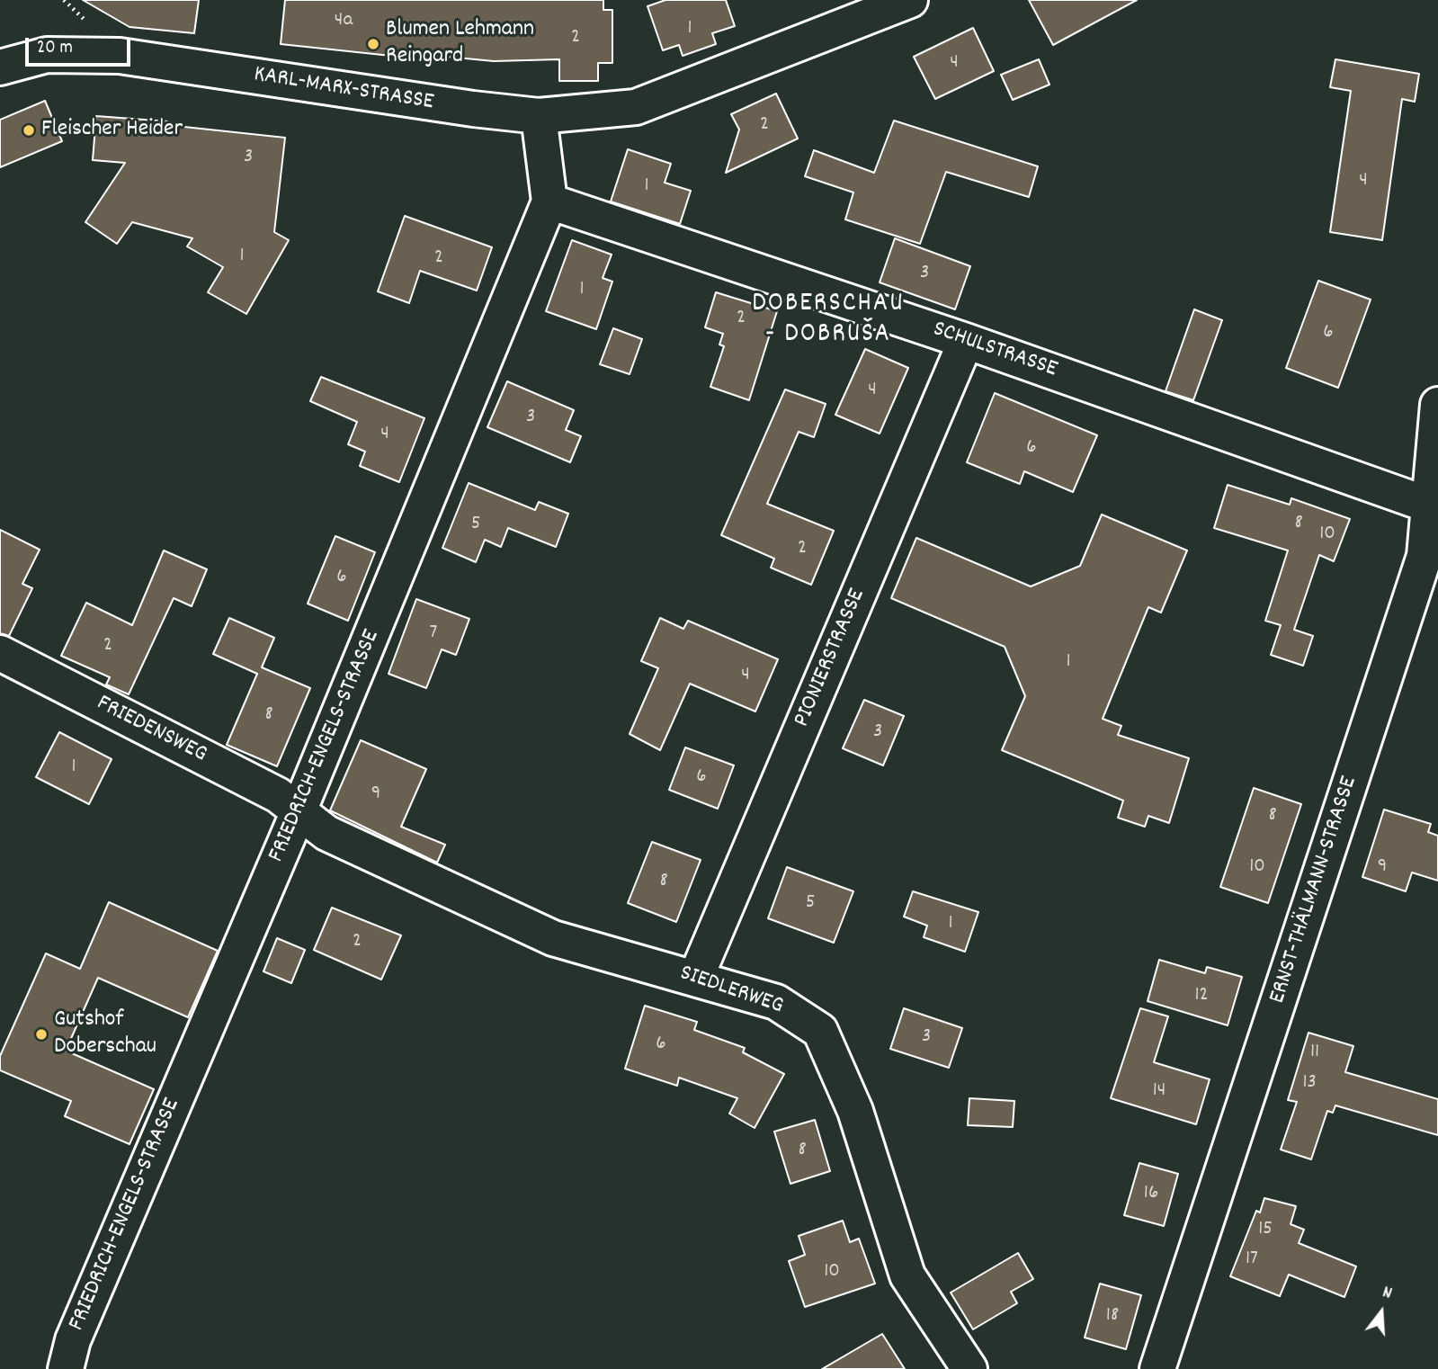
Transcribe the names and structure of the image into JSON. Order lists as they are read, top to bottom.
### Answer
{
  "streets": {
    "street": [
      "KARL-MARX-STRASSE",
      "SCHULSTRASSE",
      "PIONIERSTRASSE",
      "FRIEDENSWEG",
      "FRIEDRICH-ENGELS-STRASSE",
      "ERNST-THÄLMANN-STRASSE",
      "SIEDLERWEG"
    ]
  },
  "crossings": [
    ["KARL-MARX-STRASSE", "FRIEDRICH-ENGELS-STRASSE"],
    ["SCHULSTRASSE", "PIONIERSTRASSE"],
    ["SCHULSTRASSE", "FRIEDRICH-ENGELS-STRASSE"],
    ["SCHULSTRASSE", "ERNST-THÄLMANN-STRASSE"],
    ["PIONIERSTRASSE", "SIEDLERWEG"],
    ["FRIEDENSWEG", "FRIEDRICH-ENGELS-STRASSE"],
    ["FRIEDENSWEG", "SIEDLERWEG"],
    ["FRIEDRICH-ENGELS-STRASSE", "SIEDLERWEG"]
  ],
  "districts": ["DOBERSCHAU - DOBRUŠA"],
  "places": ["Blumen Lehmann Reingard", "Fleischer Heider", "Gutshof Doberschau"],
  "house_numbers": [
    "4a",
    "1",
    "2",
    "4",
    "2",
    "3",
    "4",
    "1",
    "1",
    "2",
    "3",
    "1",
    "2",
    "6",
    "4",
    "3",
    "4",
    "6",
    "8",
    "5",
    "10",
    "2",
    "6",
    "7",
    "2",
    "1",
    "4",
    "8",
    "3",
    "1",
    "6",
    "9",
    "8",
    "10",
    "9",
    "8",
    "5",
    "1",
    "2",
    "12",
    "3",
    "6",
    "11",
    "13",
    "14",
    "8",
    "16",
    "15",
    "17",
    "10",
    "18"
  ],
  "scale_bar": "20 m",
  "north": "top"
}
